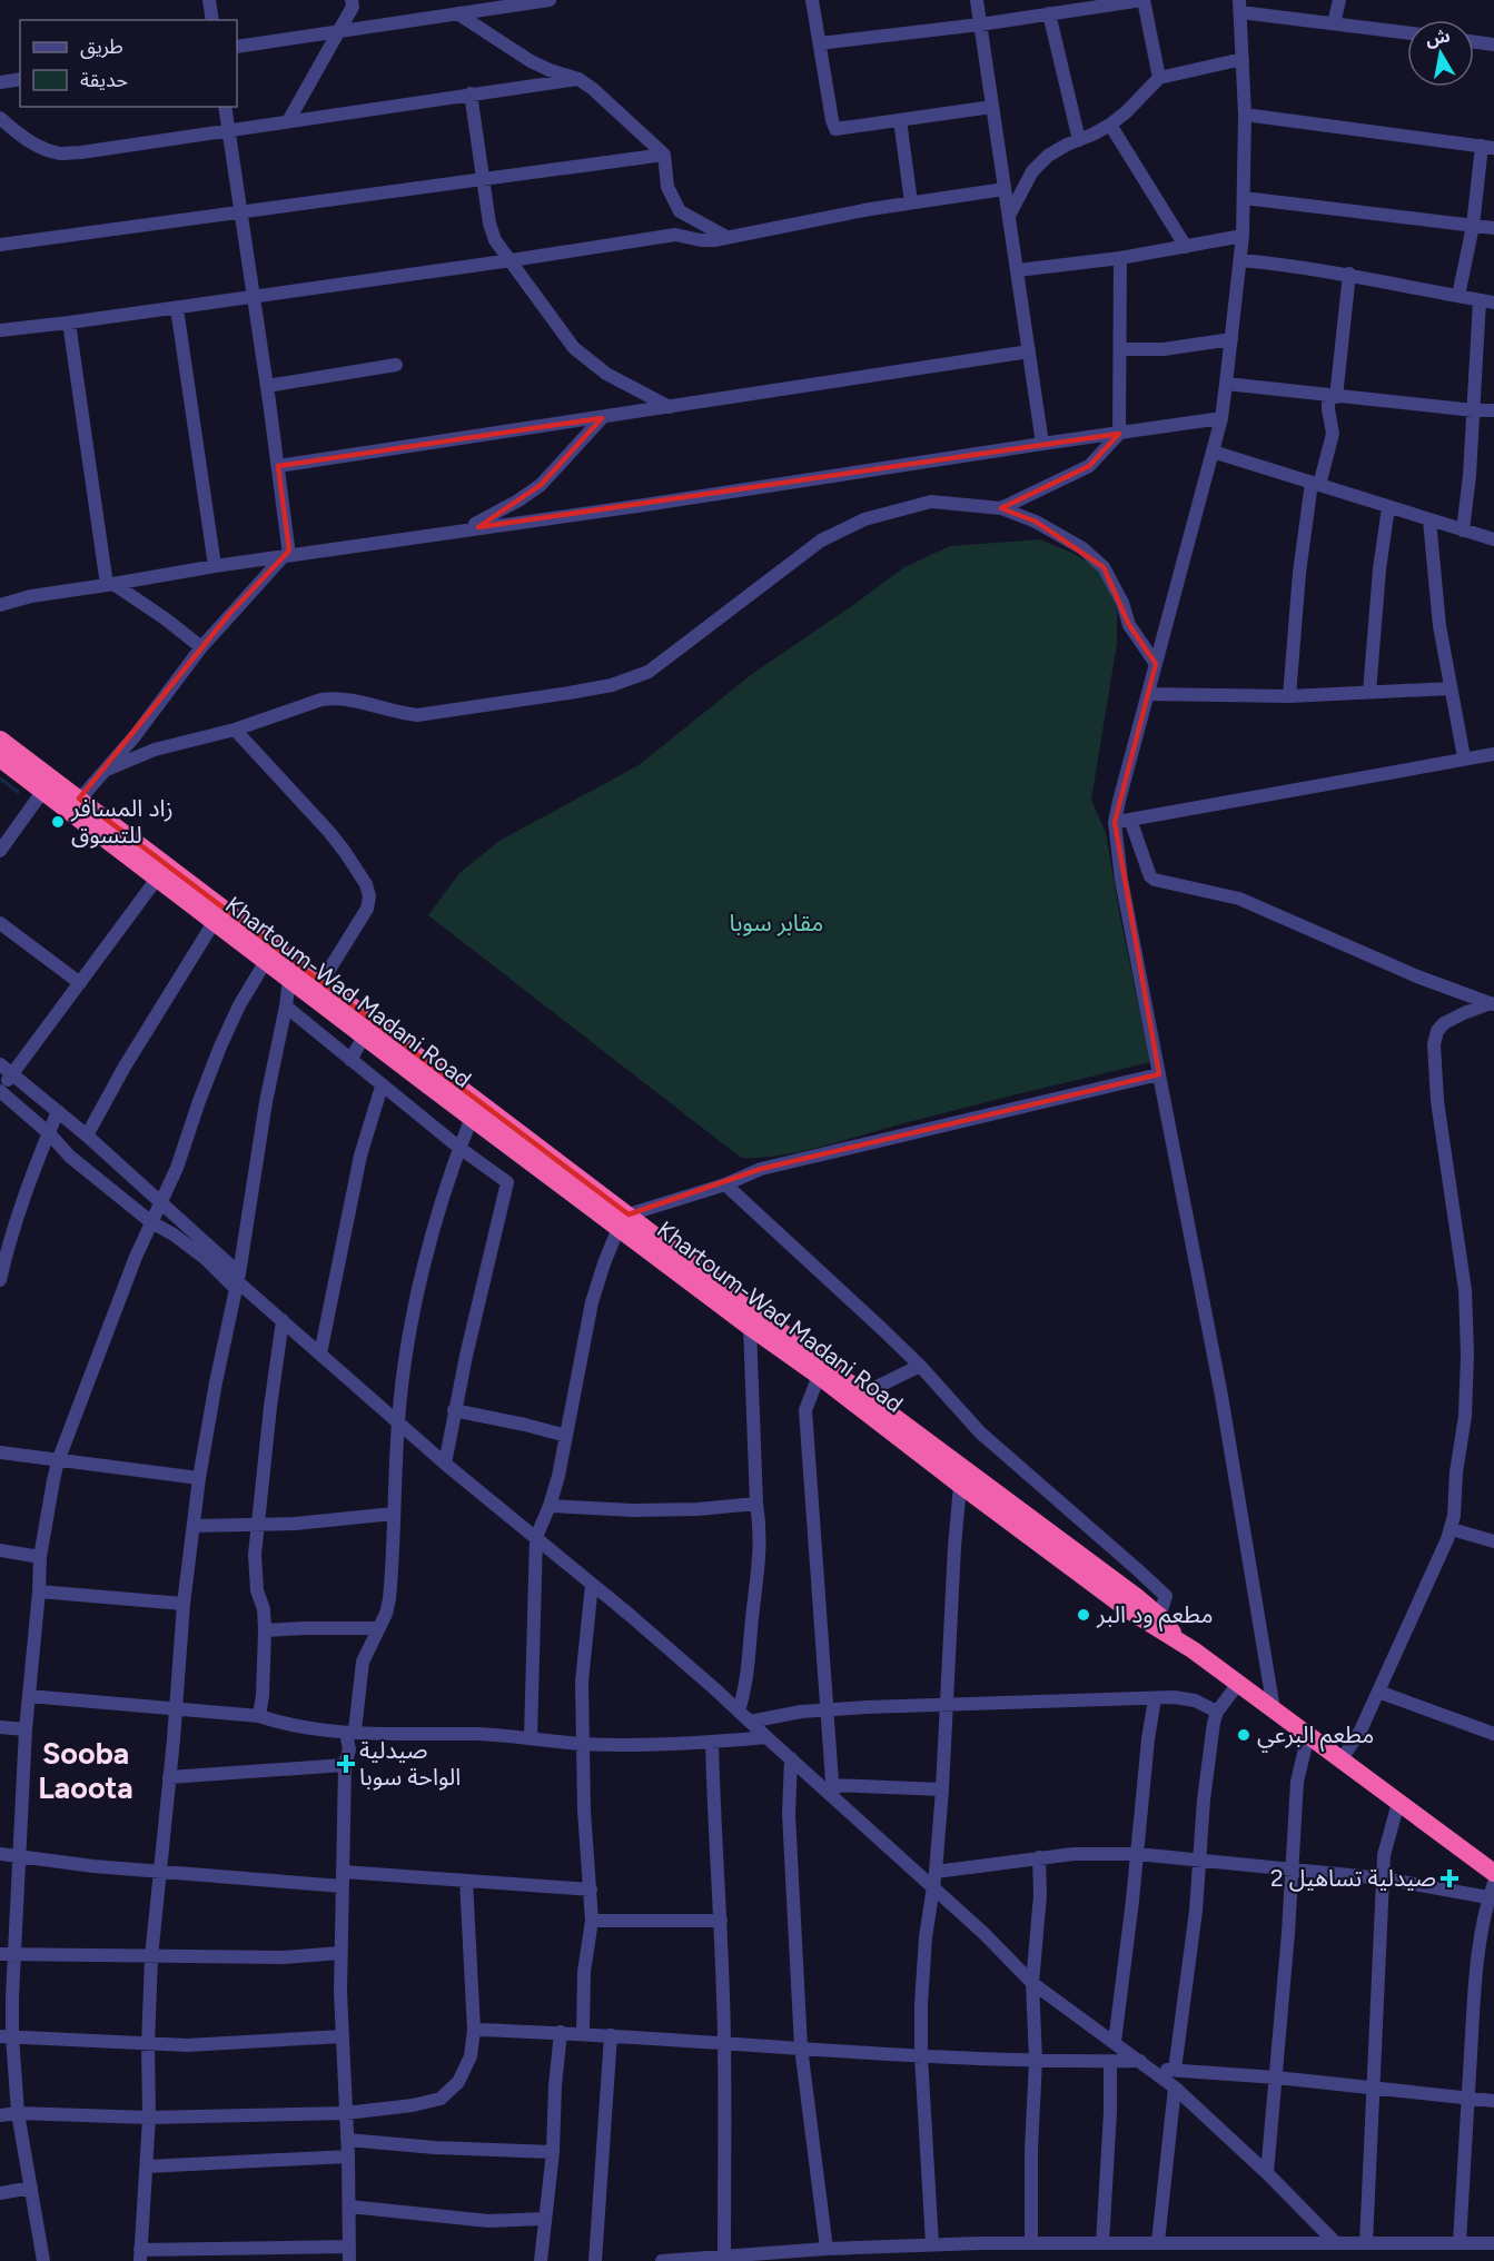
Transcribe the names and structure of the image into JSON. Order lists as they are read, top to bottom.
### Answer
{
  "streets": {
    "highway": ["Khartoum-Wad Madani Road"]
  },
  "districts": ["Sooba Laoota"],
  "parks": ["مقابر سوبا"],
  "places": {
    "other": ["زاد المسافر للتسوق", "مطعم ود البر", "مطعم البرعي"],
    "health": ["صيدلية الواحة سوبا", "صيدلية تساهيل 2"]
  },
  "legend": ["طريق", "حديقة"],
  "north": "top"
}
